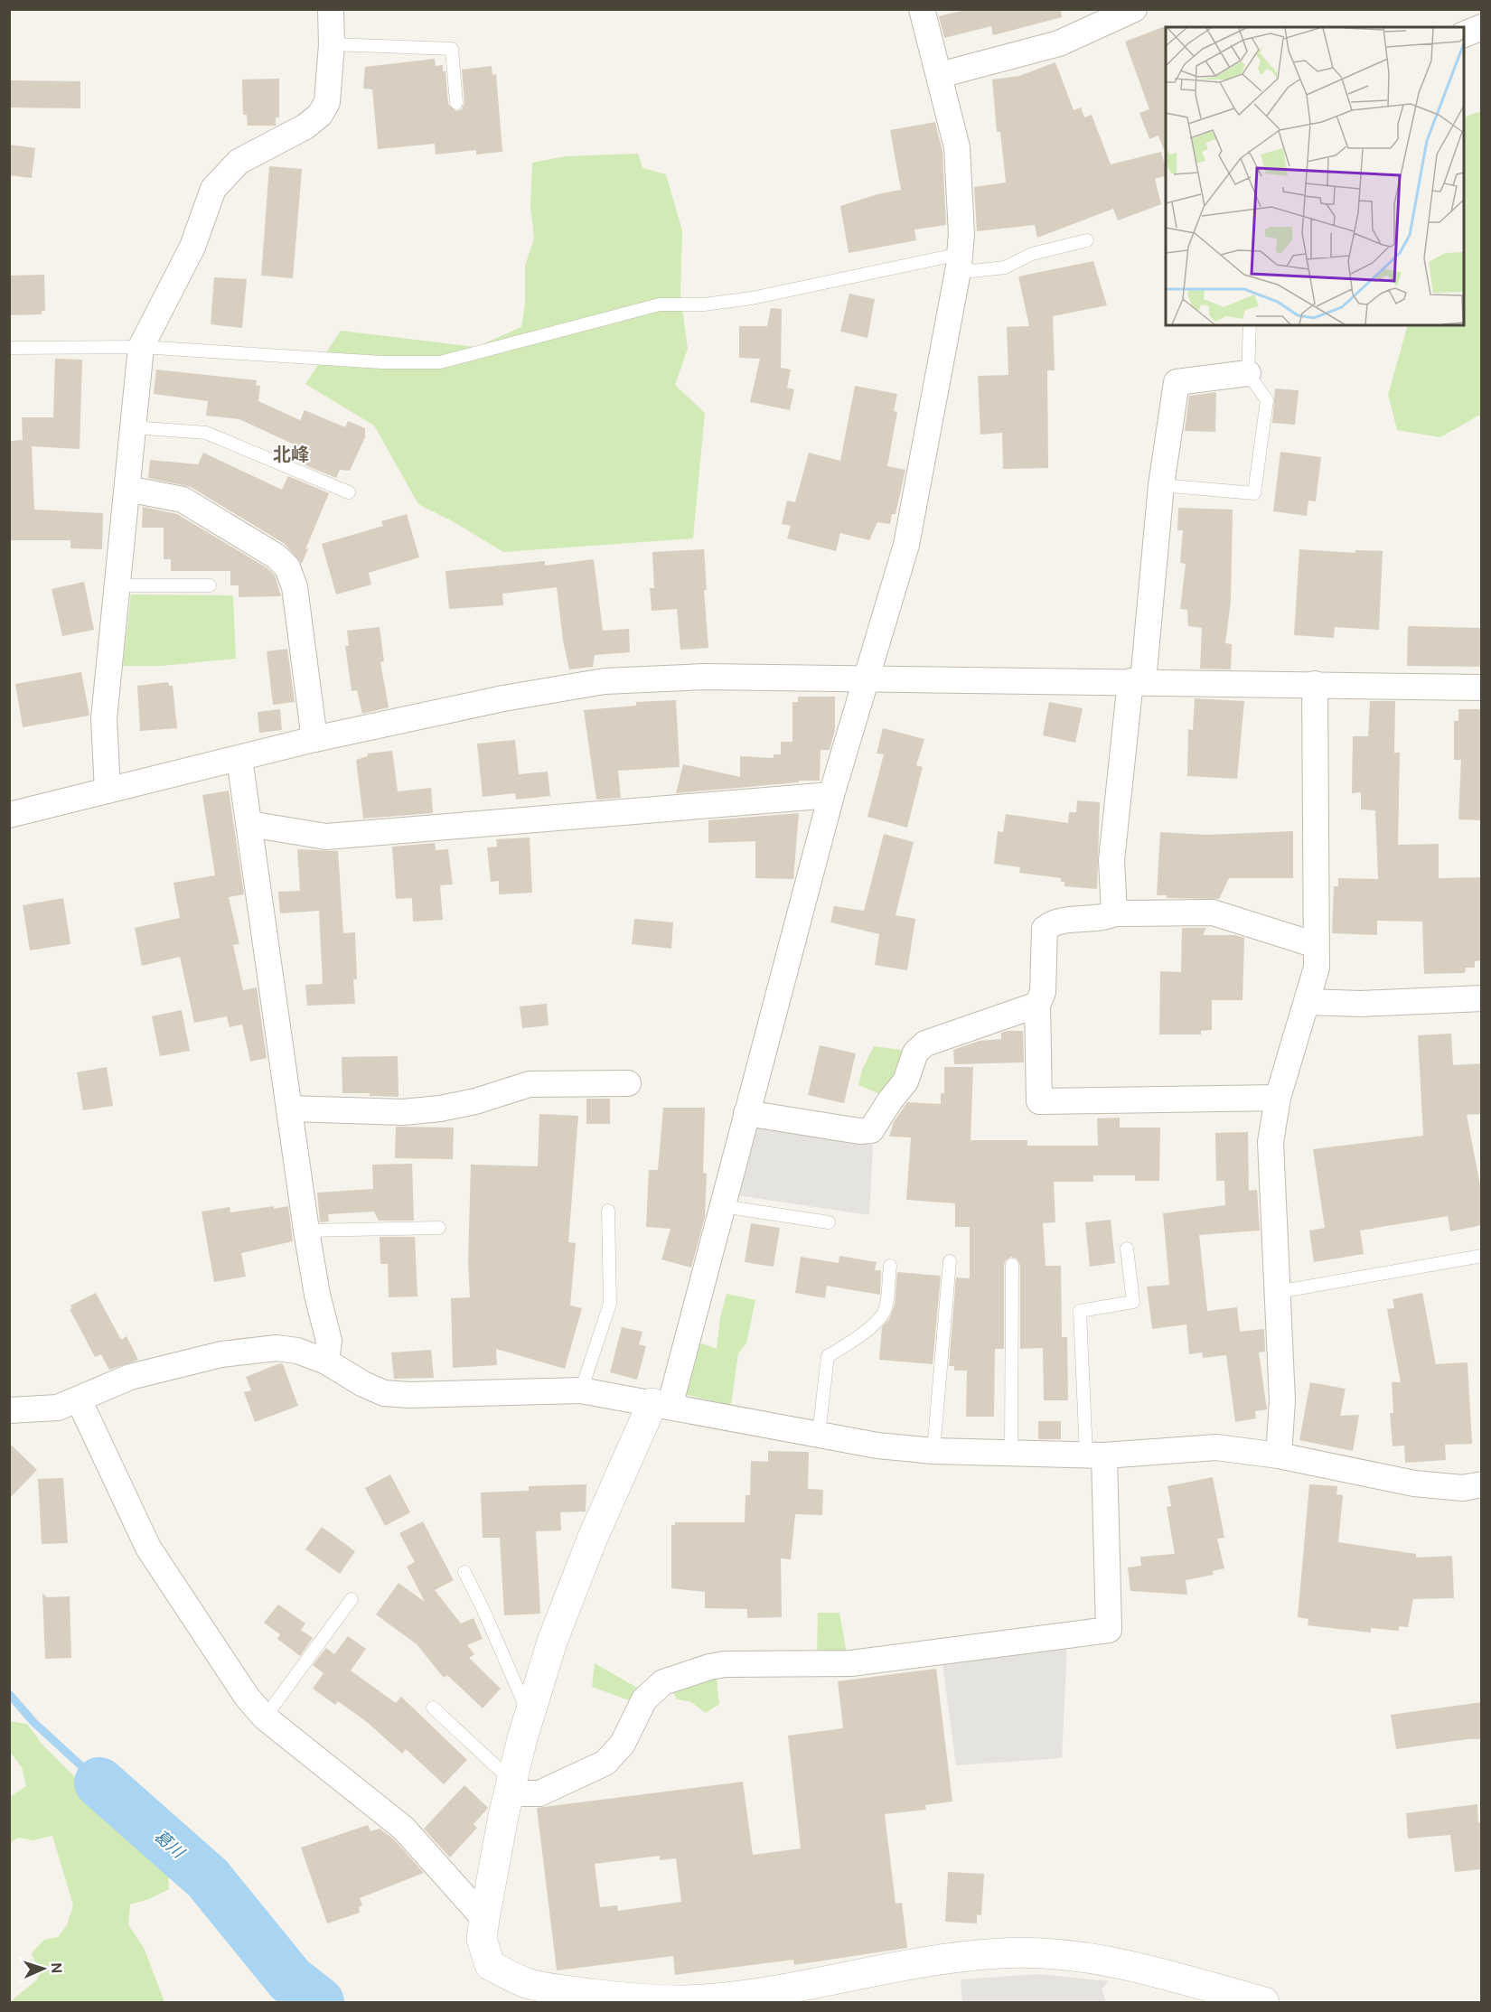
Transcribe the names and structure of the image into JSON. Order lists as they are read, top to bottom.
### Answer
{
  "districts": ["北峰"],
  "water": ["葛川"],
  "north": "right"
}
